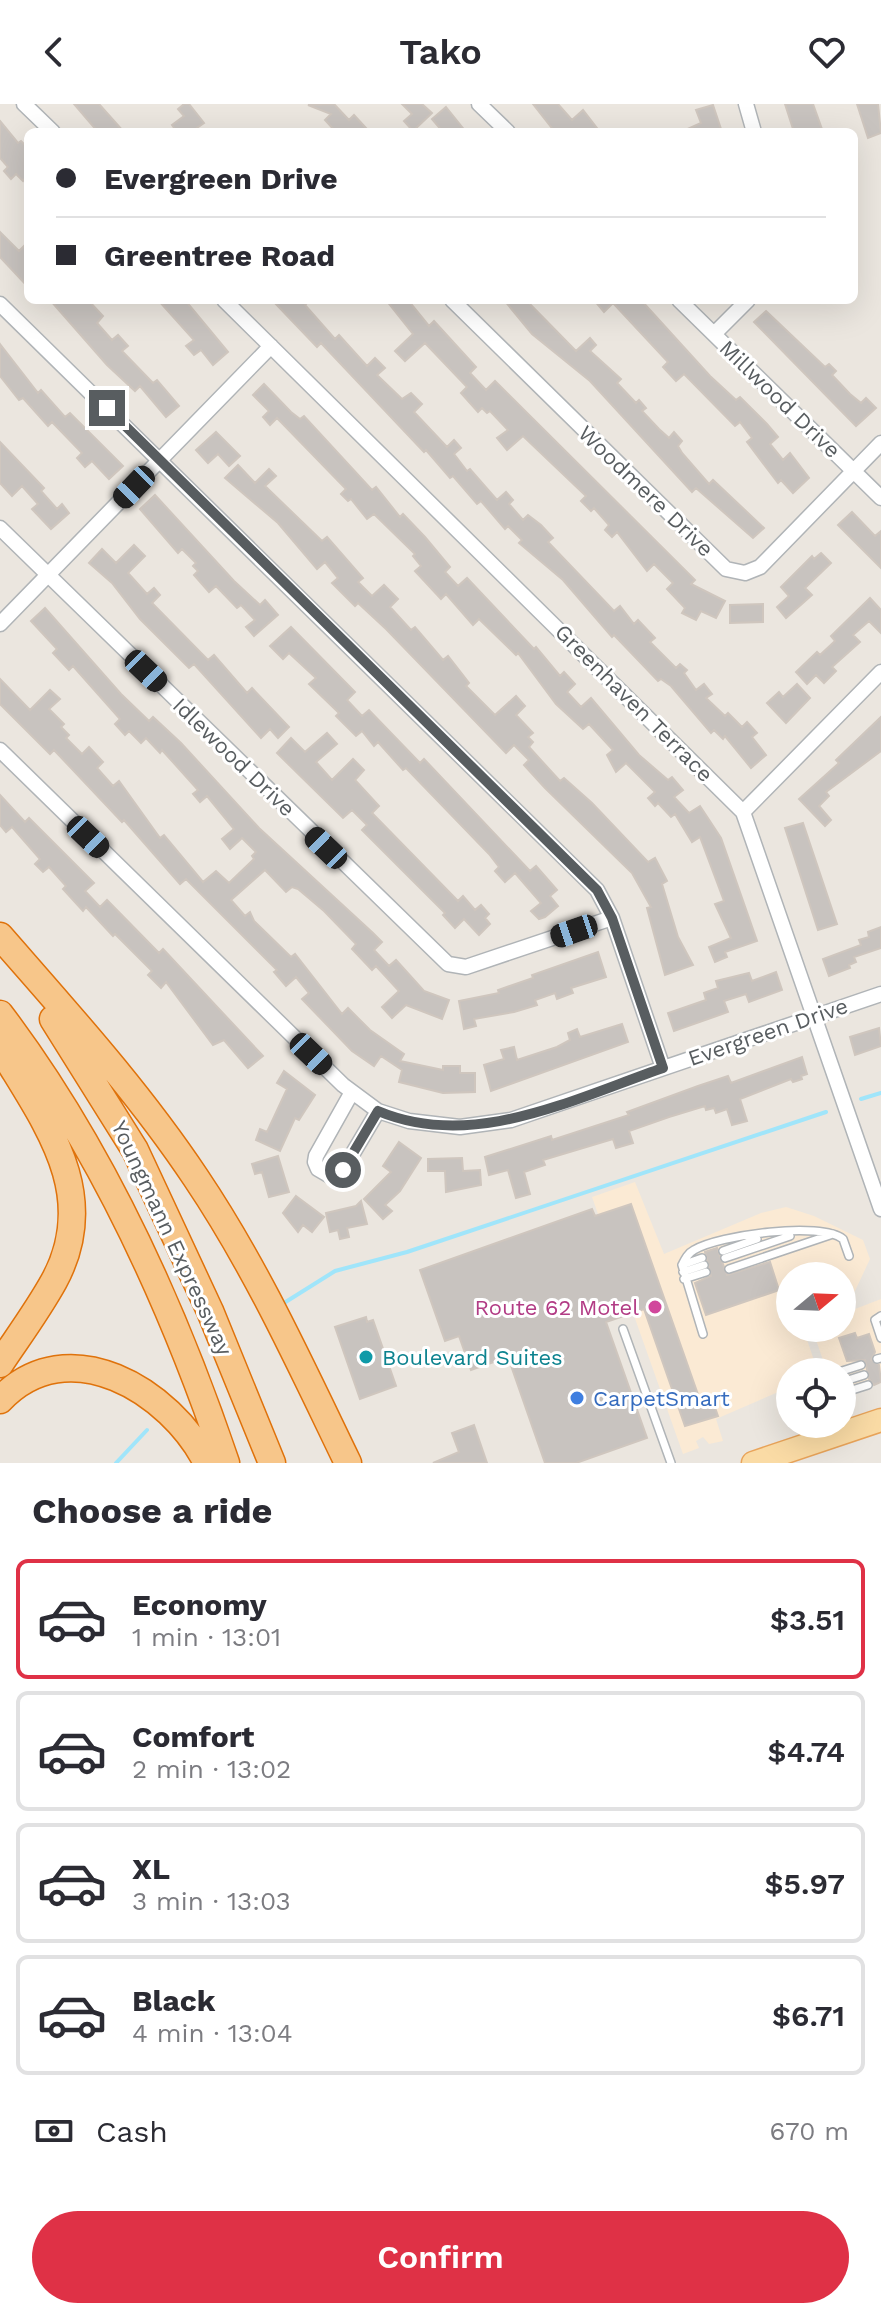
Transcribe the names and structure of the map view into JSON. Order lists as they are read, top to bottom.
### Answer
{
  "streets": {
    "highway": ["Youngmann Expressway"],
    "street": [
      "Millwood Drive",
      "Woodmere Drive",
      "Greenhaven Terrace",
      "Idlewood Drive",
      "Evergreen Drive"
    ]
  },
  "crossings": [
    ["Millwood Drive", "Woodmere Drive"],
    ["Greenhaven Terrace", "Evergreen Drive"]
  ],
  "places": ["Route 62 Motel", "Boulevard Suites", "CarpetSmart"],
  "north": "right",
  "page": {
    "header": "Tako",
    "banner": ["Evergreen Drive", "Greentree Road"],
    "heading": "Choose a ride",
    "list": [
      {
        "name": "Economy",
        "note": "1 min · 13:01",
        "value": "$3.51"
      },
      {
        "name": "Comfort",
        "note": "2 min · 13:02",
        "value": "$4.74"
      },
      {
        "name": "XL",
        "note": "3 min · 13:03",
        "value": "$5.97"
      },
      {
        "name": "Black",
        "note": "4 min · 13:04",
        "value": "$6.71"
      }
    ],
    "pay": ["Cash", "670 m"],
    "buttons": "Confirm"
  }
}
